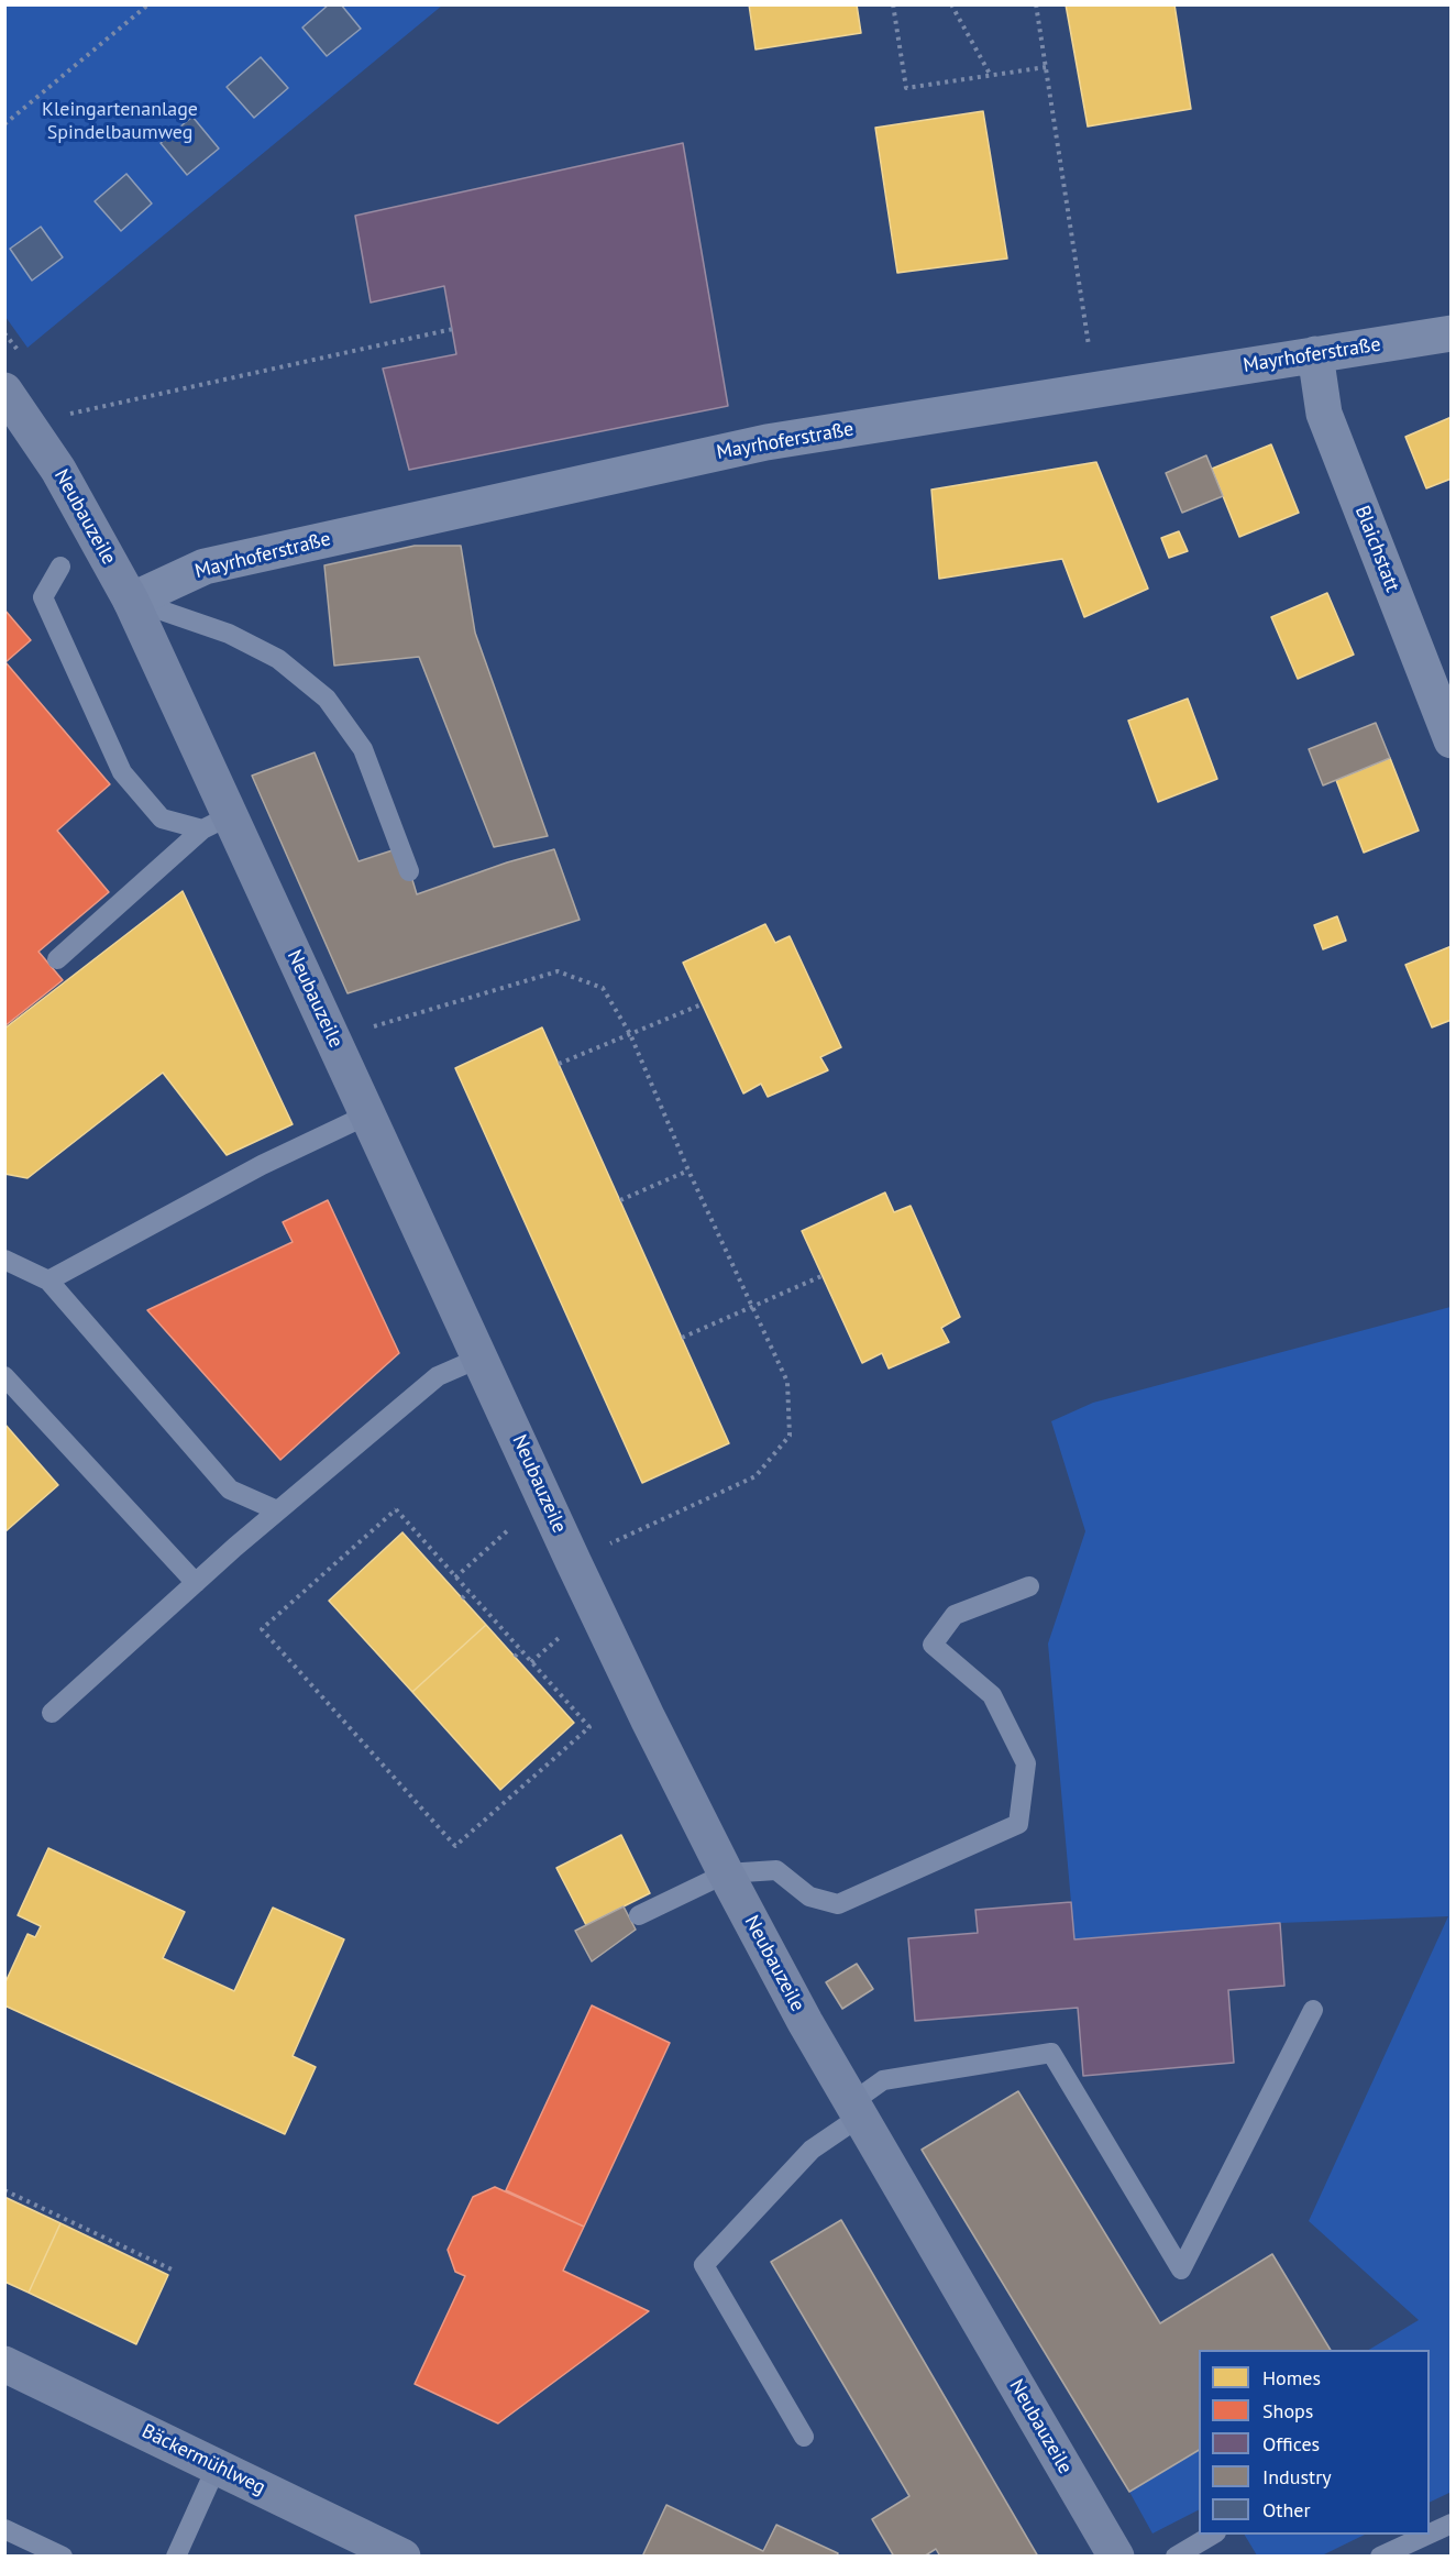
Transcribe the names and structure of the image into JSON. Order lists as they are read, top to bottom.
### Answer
{
  "streets": {
    "street": [
      "Mayrhoferstraße",
      "Neubauzeile",
      "Blaichstatt",
      "Bäckermühlweg"
    ]
  },
  "crossings": [
    ["Mayrhoferstraße", "Neubauzeile"],
    ["Mayrhoferstraße", "Blaichstatt"]
  ],
  "parks": ["Kleingartenanlage Spindelbaumweg"],
  "legend": [
    "Homes",
    "Shops",
    "Offices",
    "Industry",
    "Other"
  ]
}
